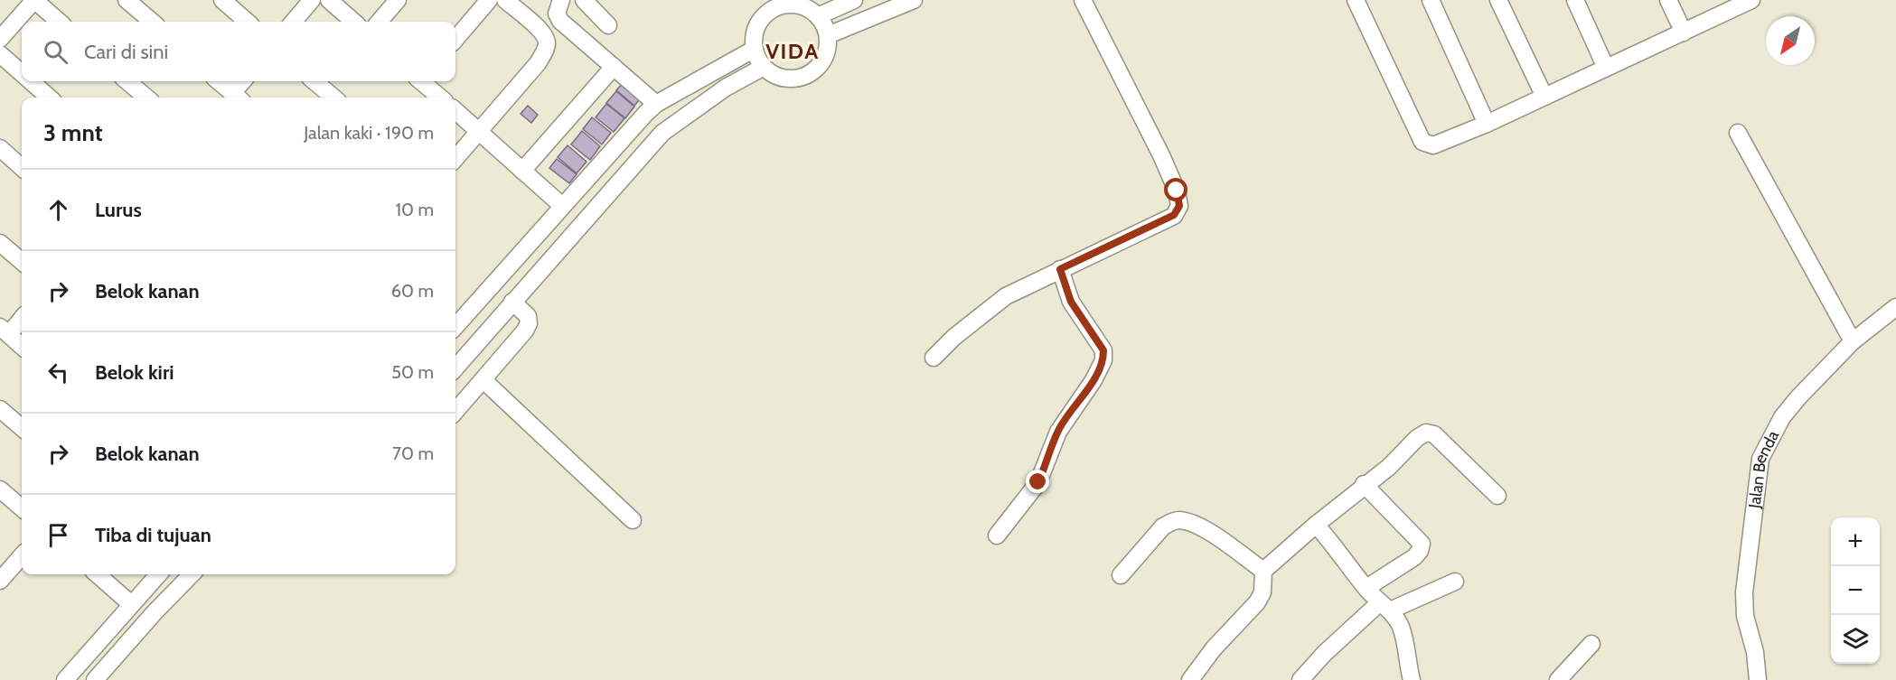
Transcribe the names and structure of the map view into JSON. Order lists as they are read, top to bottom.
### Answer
{
  "streets": {
    "street": ["Jalan Benda"]
  },
  "districts": ["VIDA"],
  "north": "bottom left",
  "page": {
    "search": "Cari di sini",
    "heading": ["3 mnt", "Jalan kaki · 190 m"],
    "list": [
      ["Lurus", "10 m"],
      ["Belok kanan", "60 m"],
      ["Belok kiri", "50 m"],
      ["Belok kanan", "70 m"],
      "Tiba di tujuan"
    ],
    "map_buttons": ["+", "−"]
  }
}
